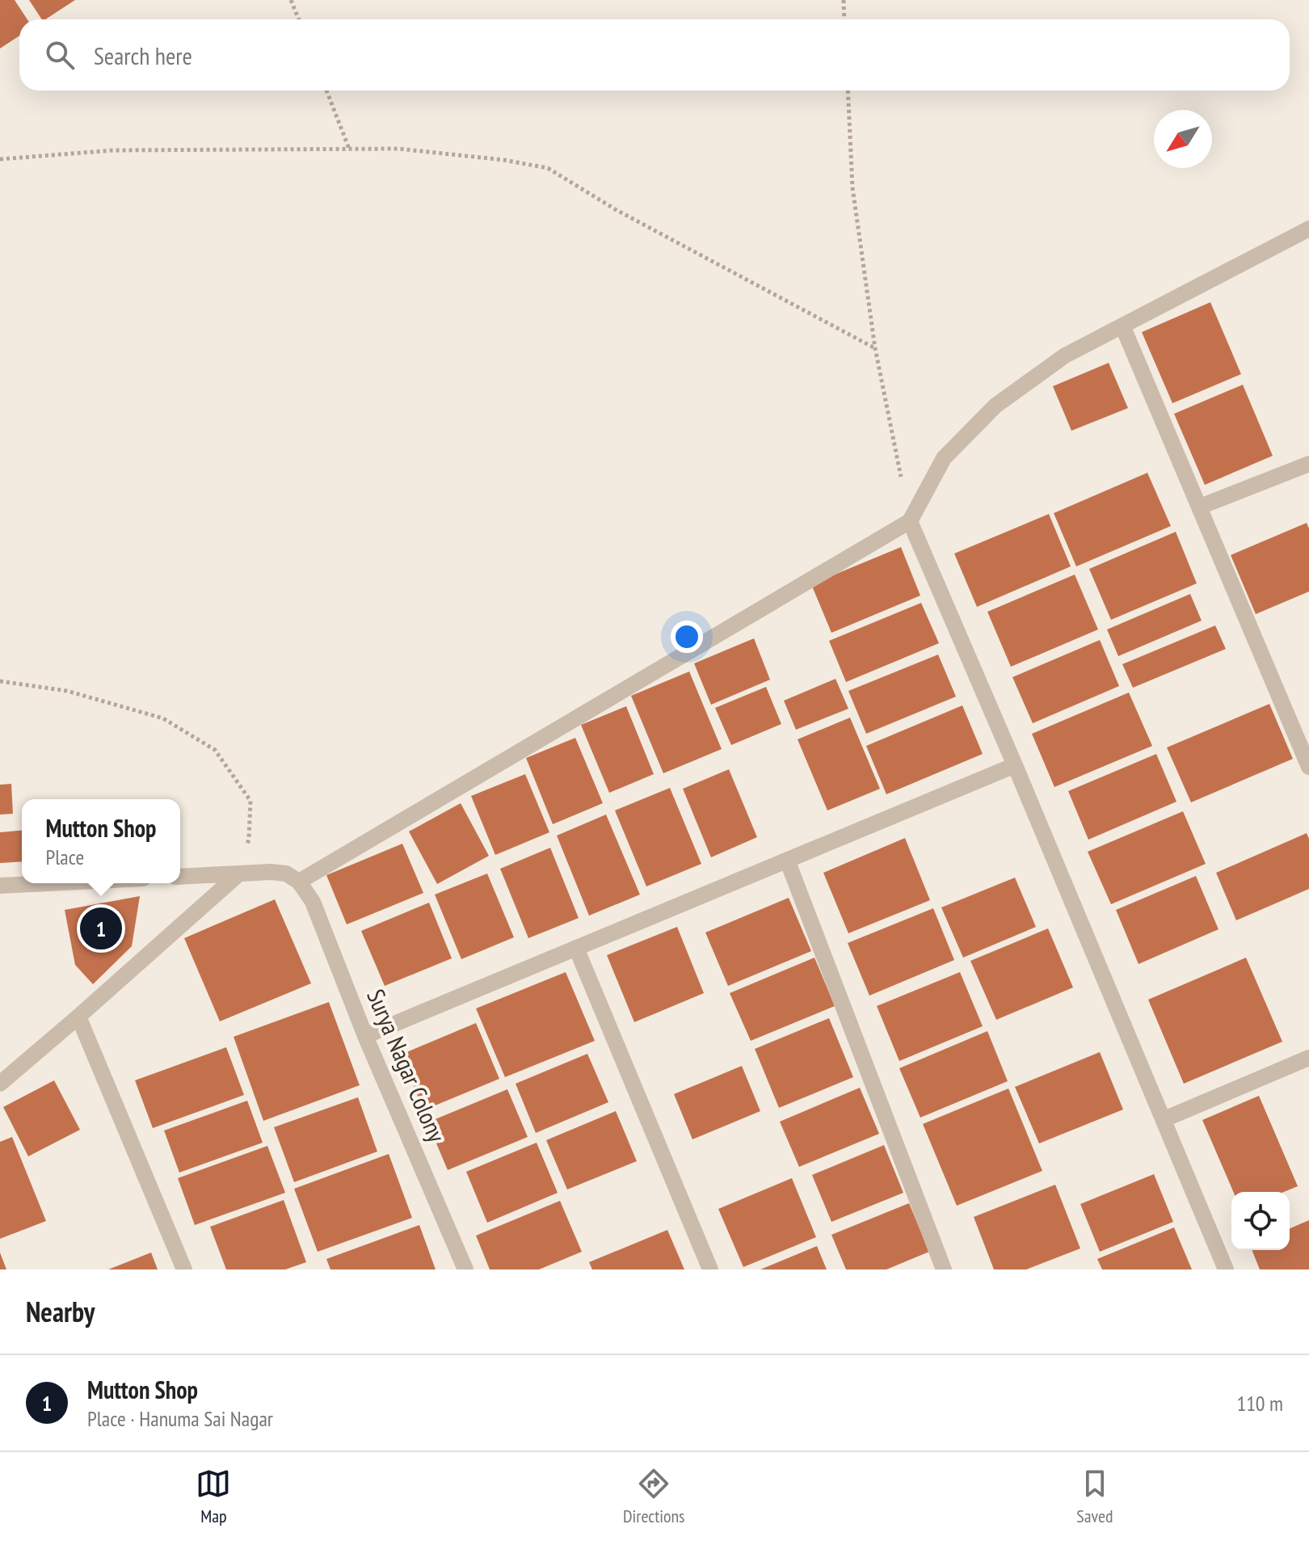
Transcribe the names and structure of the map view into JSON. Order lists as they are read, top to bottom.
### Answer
{
  "streets": {
    "street": ["Surya Nagar Colony"]
  },
  "north": "bottom left",
  "page": {
    "search": "Search here",
    "popup": ["Mutton Shop", "Place"],
    "pins": "1",
    "heading": "Nearby",
    "list": [
      {
        "mark": "1",
        "name": "Mutton Shop",
        "note": "Place · Hanuma Sai Nagar",
        "value": "110 m"
      }
    ],
    "nav": ["Map", "Directions", "Saved"]
  }
}
